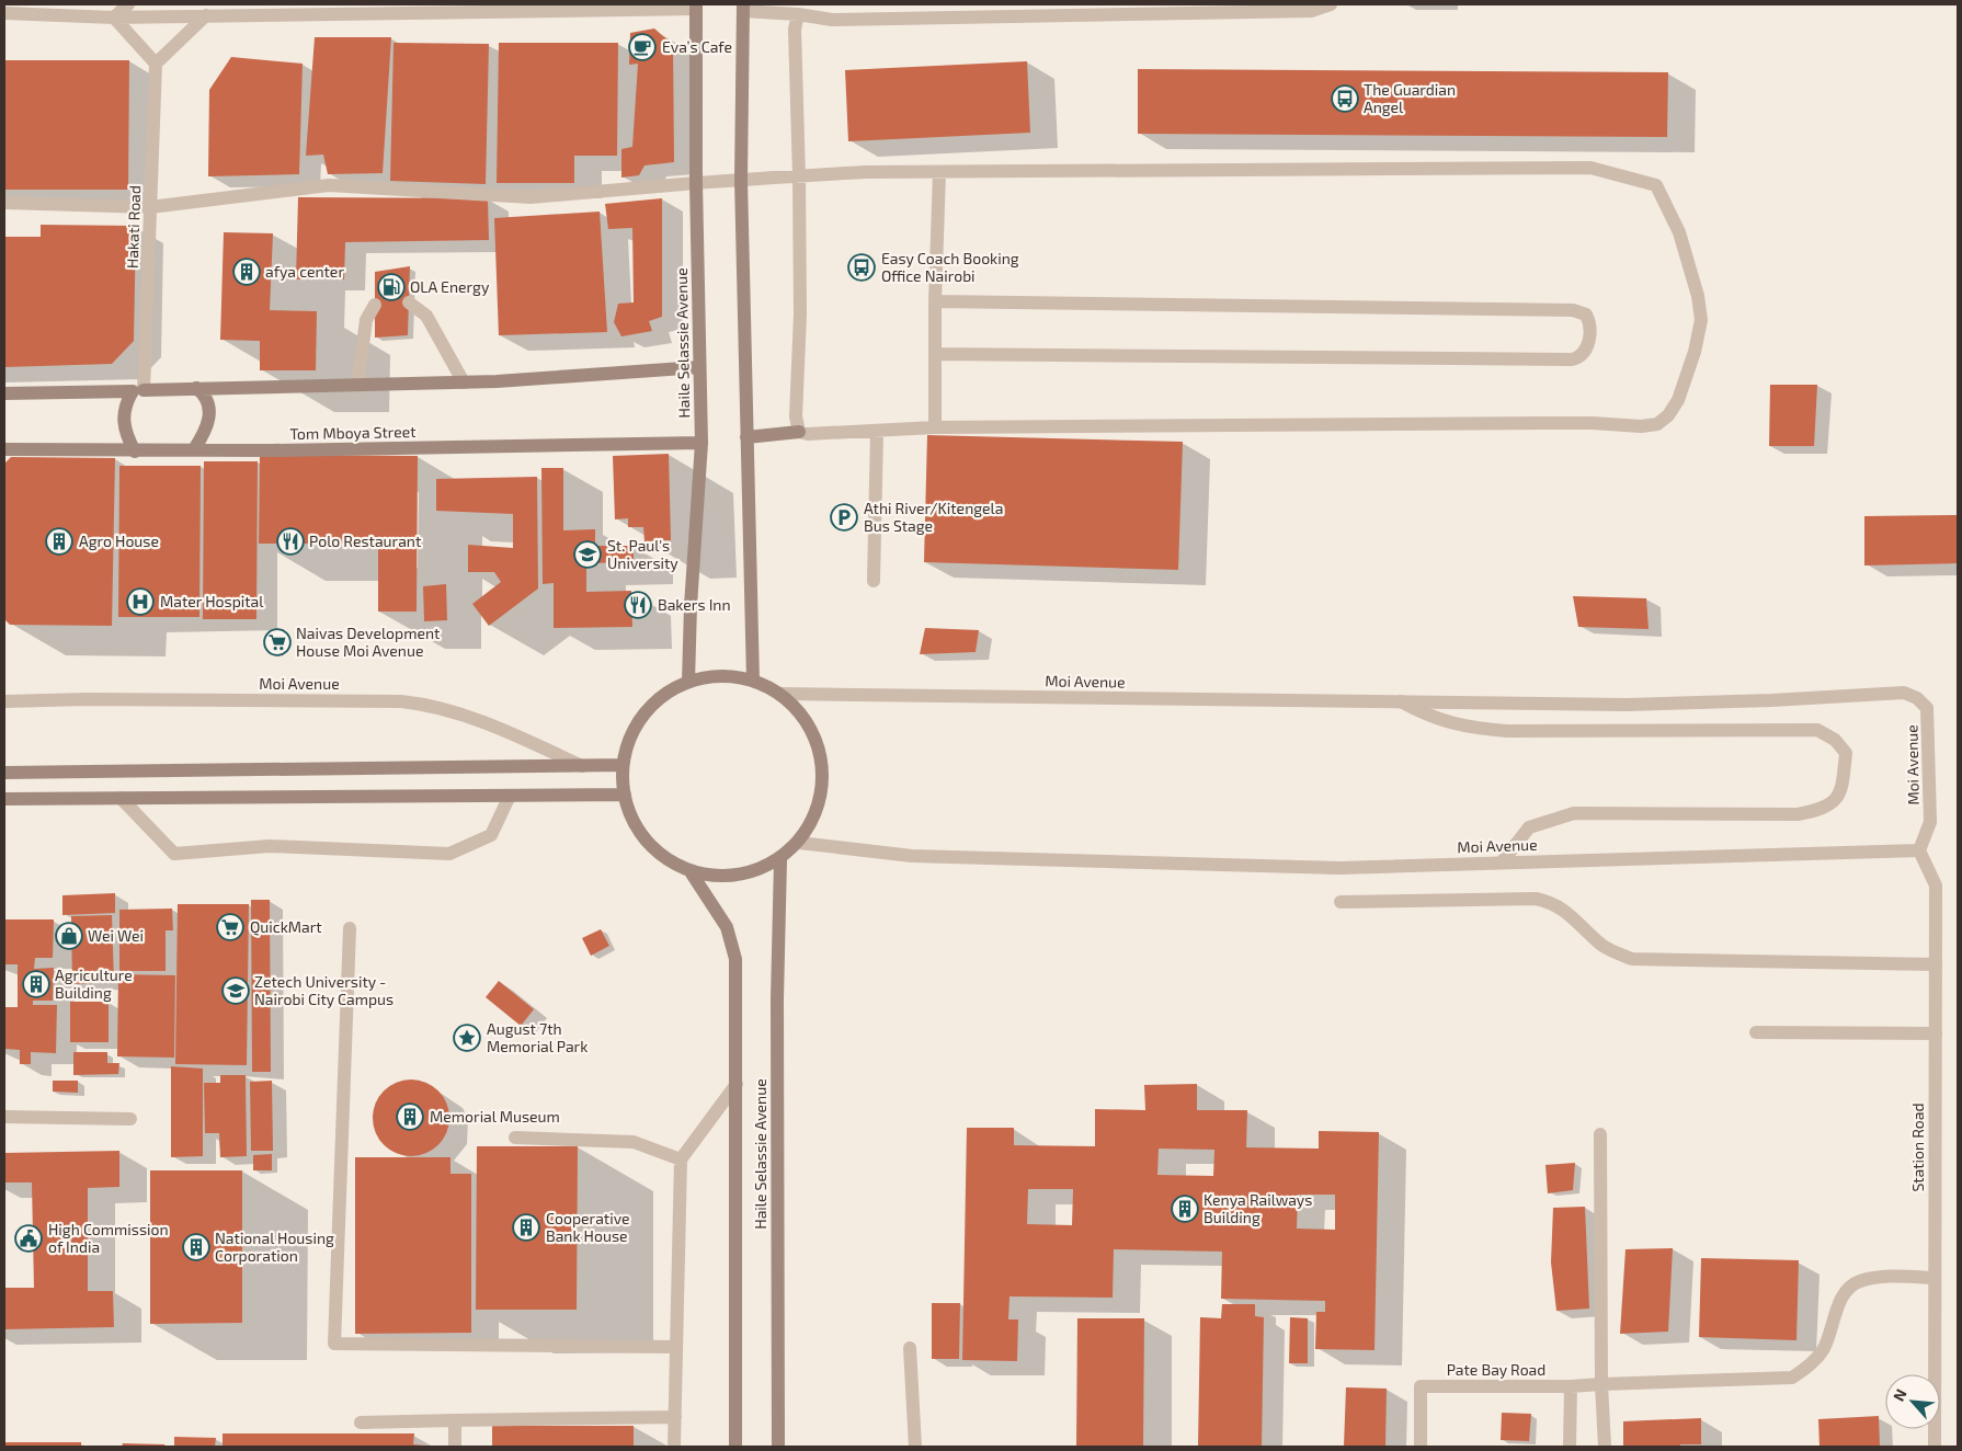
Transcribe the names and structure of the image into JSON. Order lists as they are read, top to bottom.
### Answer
{
  "streets": {
    "main road": ["Haile Selassie Avenue", "Tom Mboya Street", "Moi Avenue"],
    "street": ["Hakati Road", "Station Road", "Pate Bay Road"]
  },
  "crossings": [
    ["Hakati Road", "Tom Mboya Street"],
    ["Haile Selassie Avenue", "Tom Mboya Street"],
    ["Moi Avenue", "Station Road"]
  ],
  "places": {
    "cafe": ["Eva’s Cafe"],
    "bus stop": ["The Guardian Angel", "Easy Coach Booking Office Nairobi"],
    "building": [
      "afya center",
      "Agro House",
      "Agriculture Building",
      "Memorial Museum",
      "Kenya Railways Building",
      "Cooperative Bank House",
      "National Housing Corporation"
    ],
    "fuel station": ["OLA Energy"],
    "parking": ["Athi River/Kitengela Bus Stage"],
    "restaurant": ["Polo Restaurant", "Bakers Inn"],
    "school or university": ["St. Paul's University", "Zetech University - Nairobi City Campus"],
    "hospital": ["Mater Hospital"],
    "supermarket": ["Naivas Development House Moi Avenue", "QuickMart"],
    "shop": ["Wei Wei"],
    "place": ["August 7th Memorial Park"],
    "public building": ["High Commission of India"]
  },
  "north": "top left"
}
